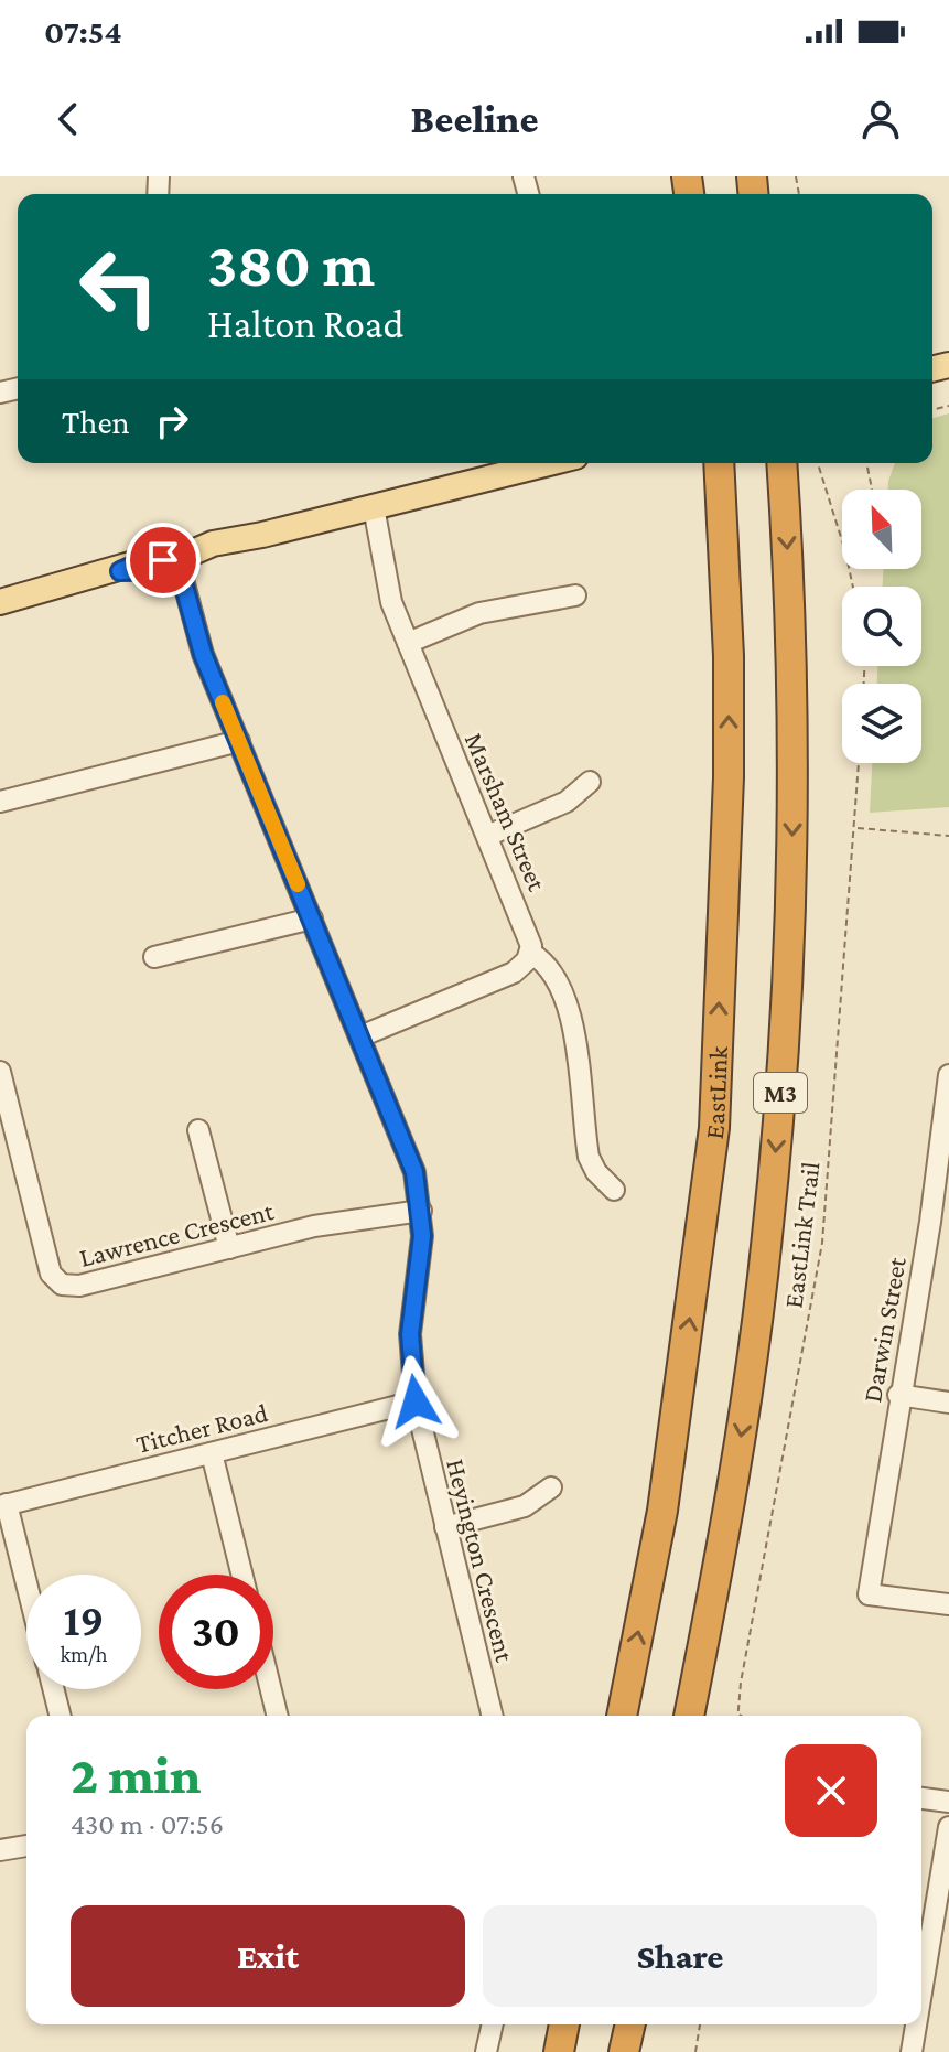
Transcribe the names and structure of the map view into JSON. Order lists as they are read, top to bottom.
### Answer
{
  "streets": {
    "highway": ["EastLink", "M3"],
    "street": [
      "Marsham Street",
      "Lawrence Crescent",
      "Darwin Street",
      "Titcher Road",
      "Heyington Crescent"
    ],
    "path": ["EastLink Trail"]
  },
  "crossings": [
    ["Lawrence Crescent", "Heyington Crescent"],
    ["Titcher Road", "Heyington Crescent"]
  ],
  "north": "top left",
  "page": {
    "status": "07:54",
    "header": "Beeline",
    "turn": ["380 m", "Halton Road"],
    "then": "Then",
    "speed": "19 km/h",
    "limit": "30",
    "heading": ["2 min", "430 m · 07:56"],
    "buttons": ["Exit", "Share"]
  }
}
